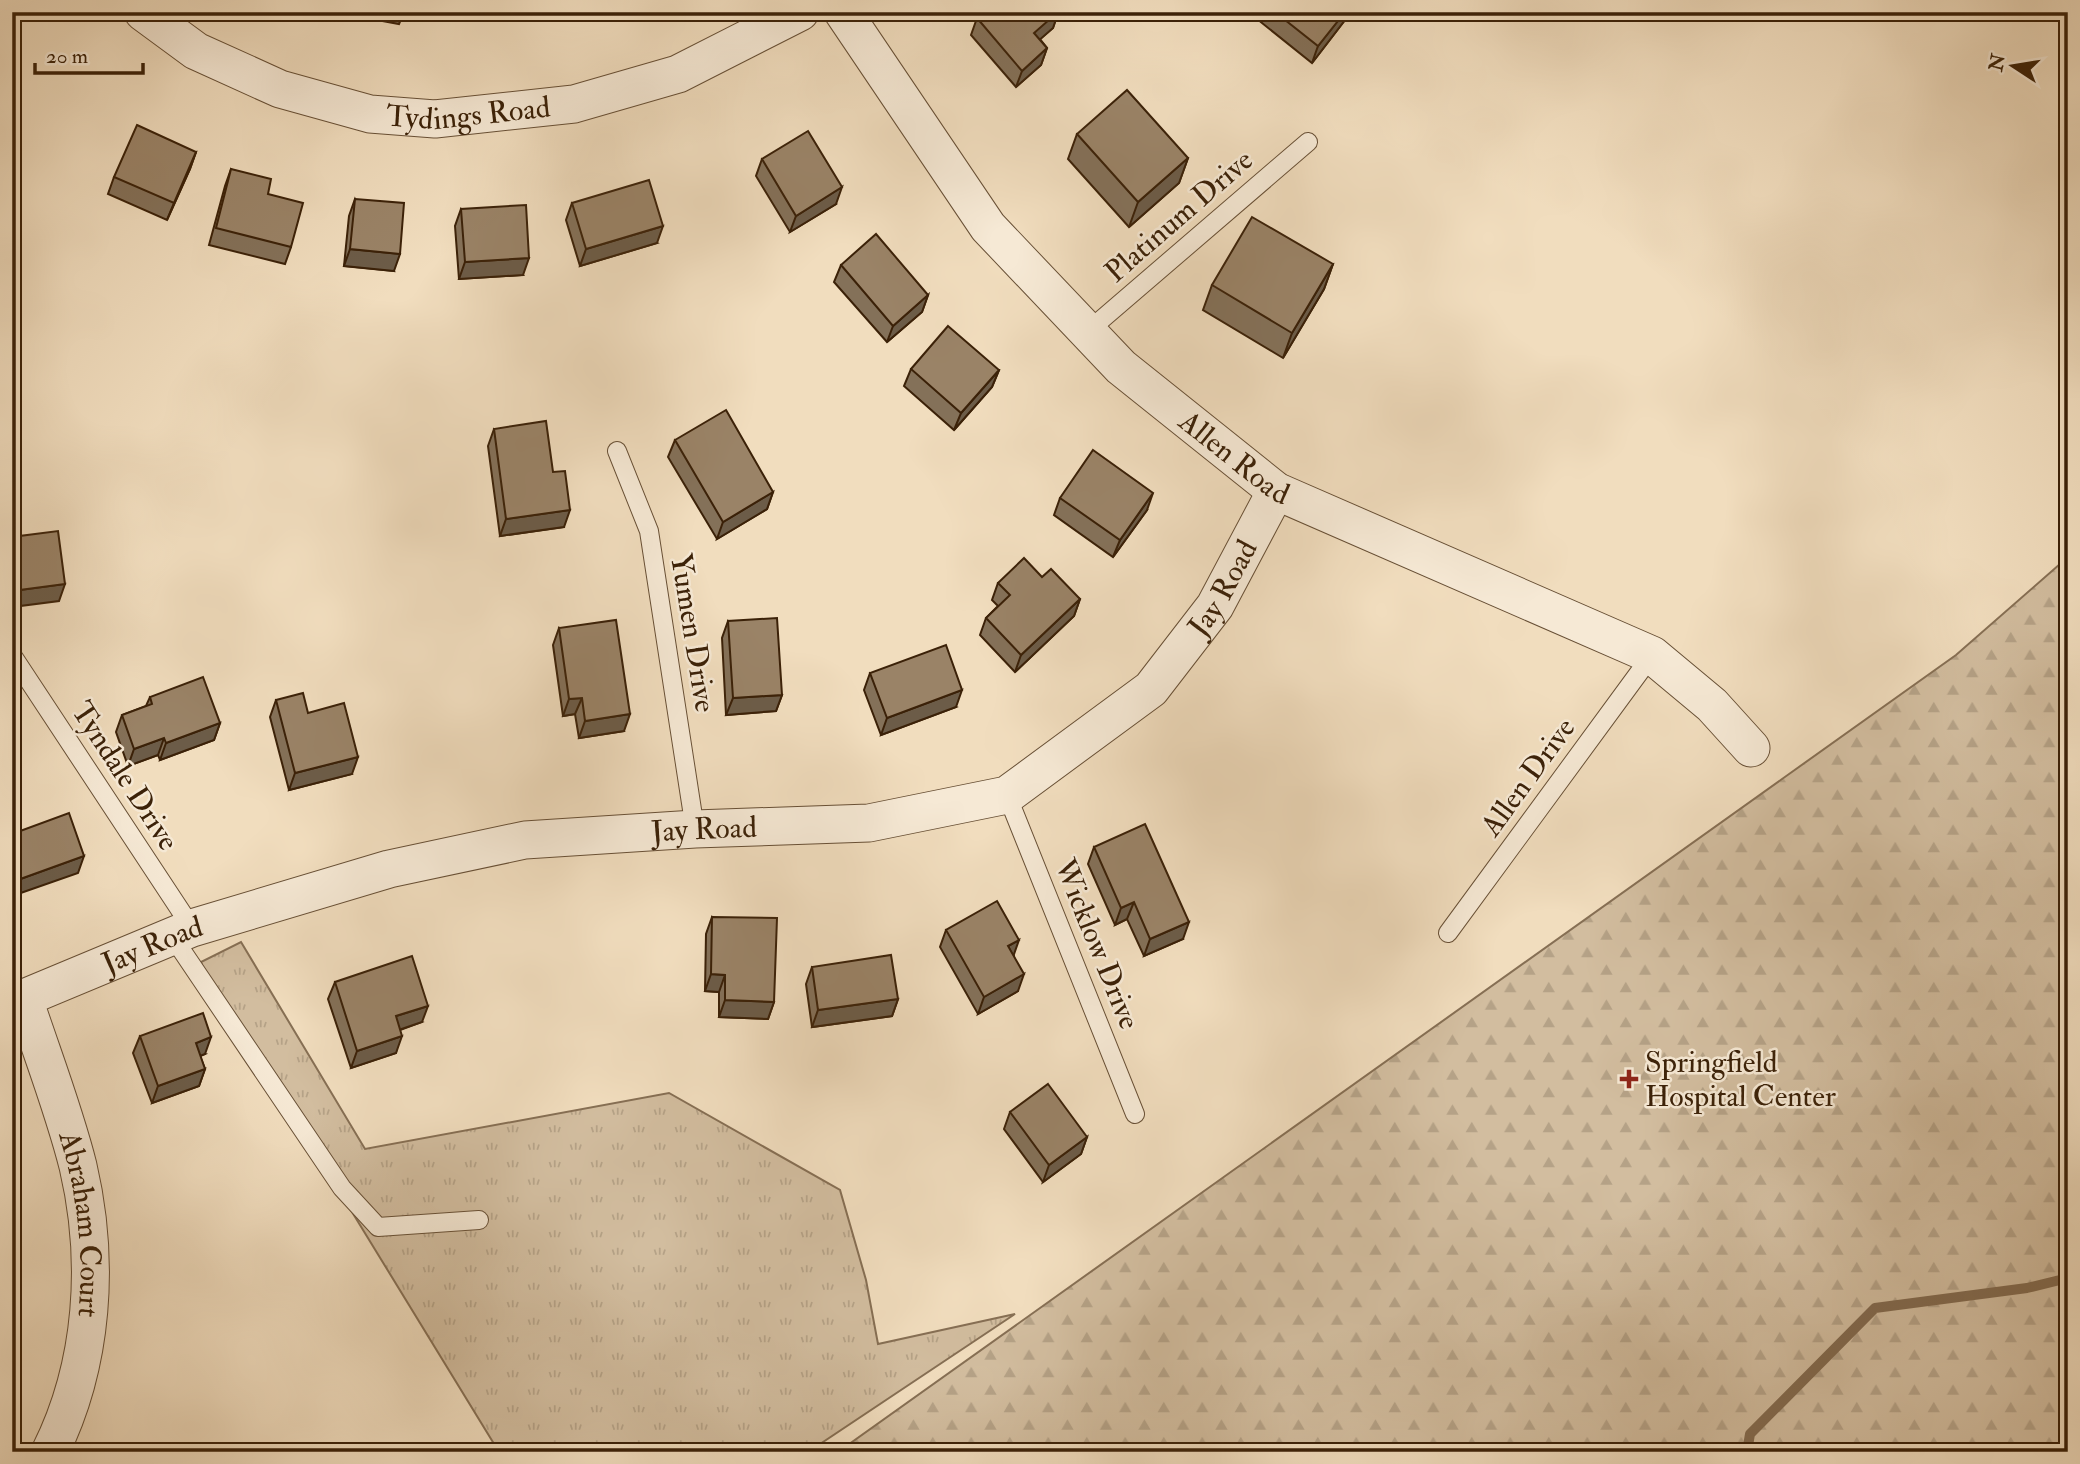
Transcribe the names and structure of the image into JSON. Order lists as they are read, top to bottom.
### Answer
{
  "streets": {
    "street": [
      "Tydings Road",
      "Allen Road",
      "Jay Road",
      "Abraham Court"
    ],
    "lane": [
      "Platinum Drive",
      "Yumen Drive",
      "Tyndale Drive",
      "Allen Drive",
      "Wicklow Drive"
    ]
  },
  "crossings": [
    ["Platinum Drive", "Allen Road"],
    ["Allen Road", "Jay Road"],
    ["Allen Road", "Allen Drive"],
    ["Jay Road", "Yumen Drive"],
    ["Jay Road", "Tyndale Drive"],
    ["Jay Road", "Wicklow Drive"],
    ["Jay Road", "Abraham Court"]
  ],
  "places": {
    "health": ["Springfield Hospital Center"]
  },
  "scale_bar": "20 m",
  "north": "left"
}
